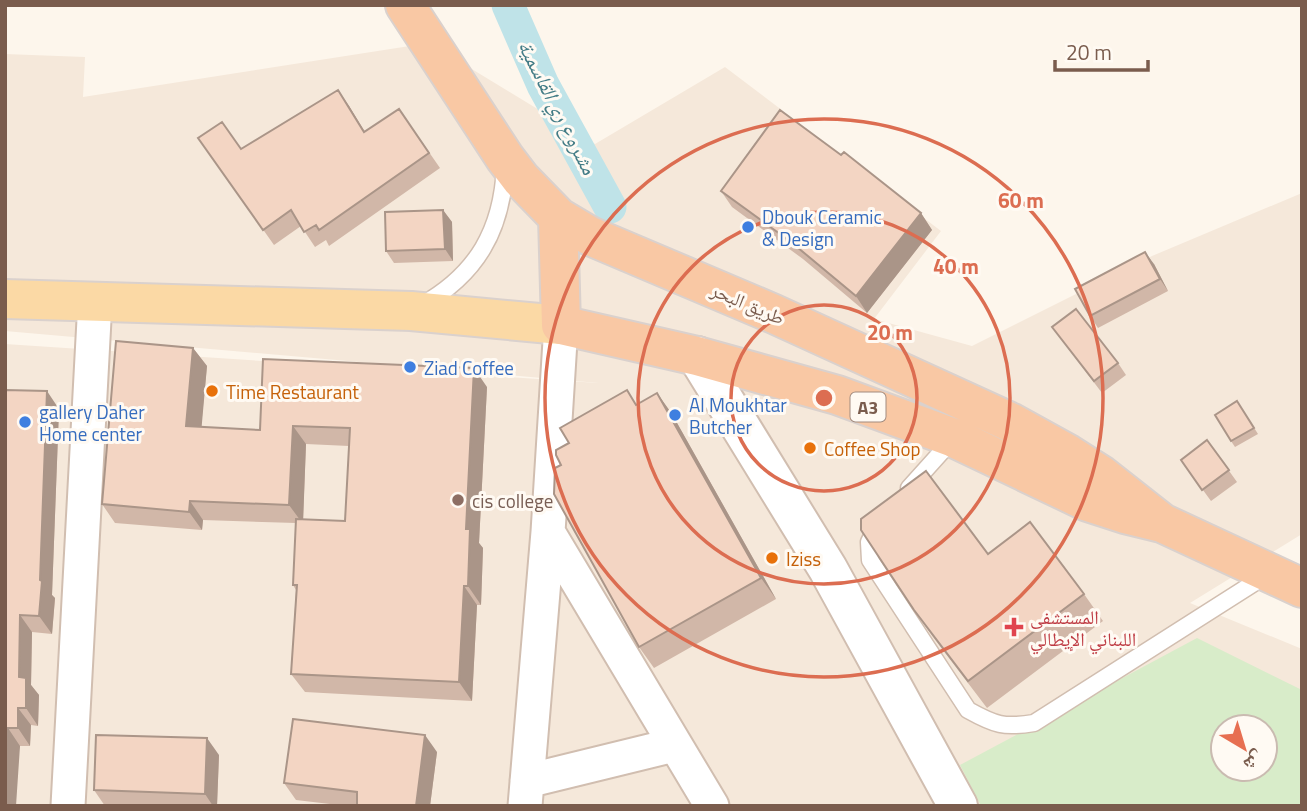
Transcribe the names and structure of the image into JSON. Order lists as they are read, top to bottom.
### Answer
{
  "streets": {
    "highway": ["طريق البحر", "A3"]
  },
  "water": ["مشروع ري القاسمية"],
  "places": {
    "other": [
      "Dbouk Ceramic & Design",
      "Ziad Coffee",
      "Time Restaurant",
      "Al Moukhtar Butcher",
      "gallery Daher Home center",
      "Coffee Shop",
      "cis college",
      "Iziss"
    ],
    "health": ["المستشفى اللبناني الإيطالي"]
  },
  "scale_bar": "20 m",
  "north": "bottom right",
  "rings": ["60 m", "40 m", "20 m"]
}
